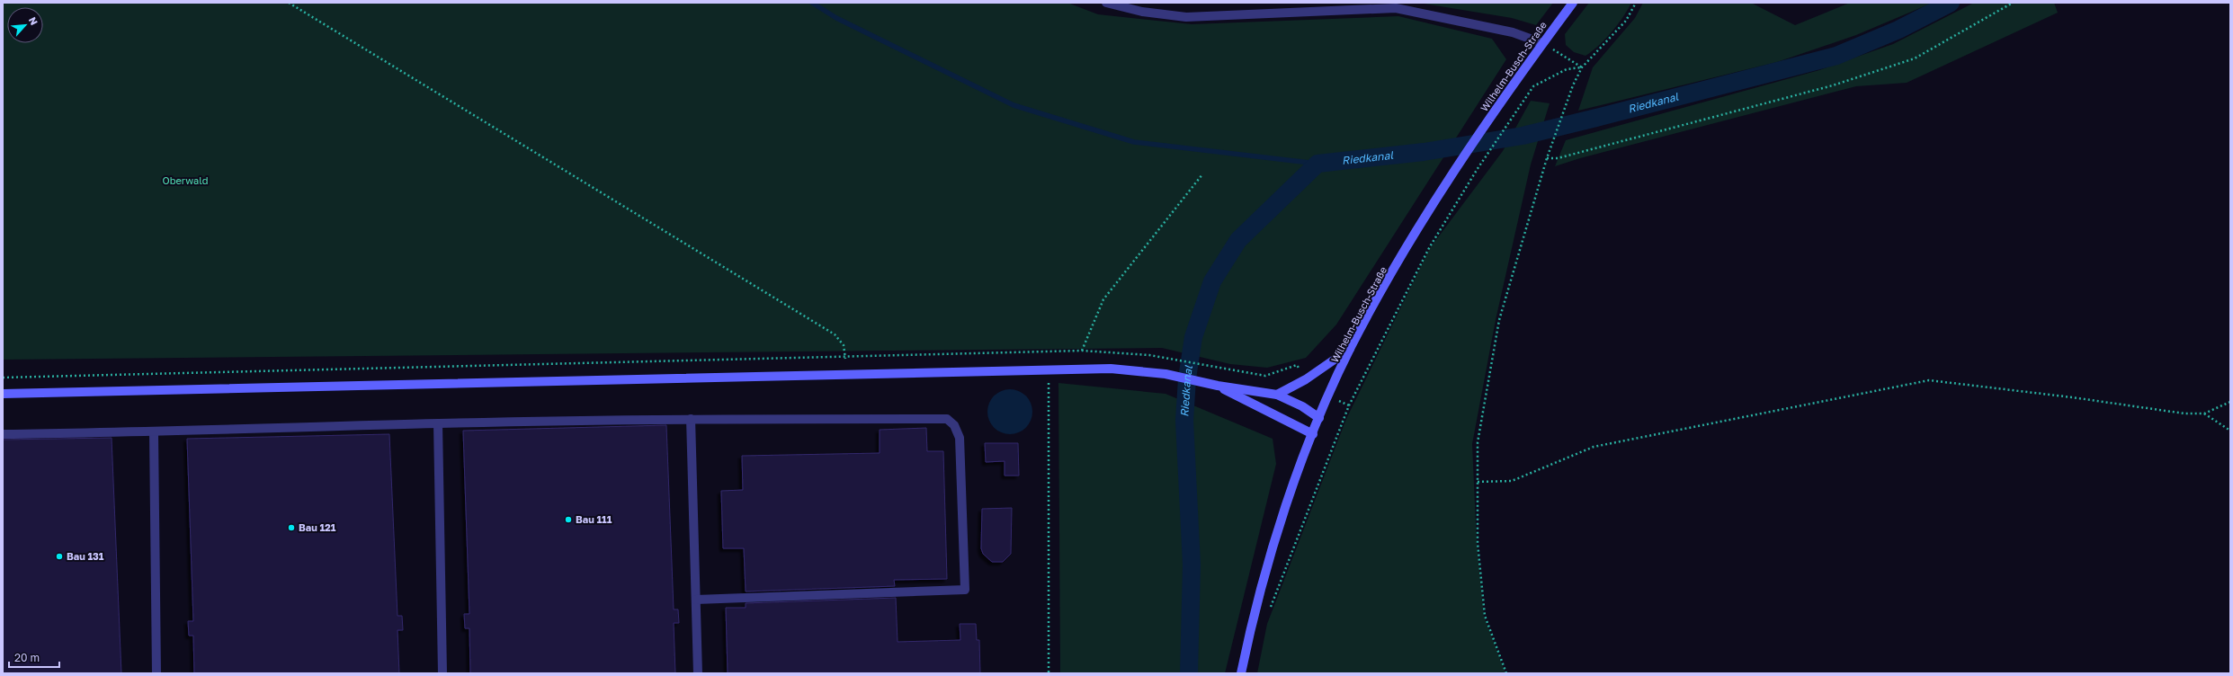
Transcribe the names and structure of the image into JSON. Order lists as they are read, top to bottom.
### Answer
{
  "streets": {
    "street": ["Wilhelm-Busch-Straße"]
  },
  "water": ["Riedkanal"],
  "parks": ["Oberwald"],
  "places": ["Bau 111", "Bau 121", "Bau 131"],
  "scale_bar": "20 m",
  "north": "top right"
}
